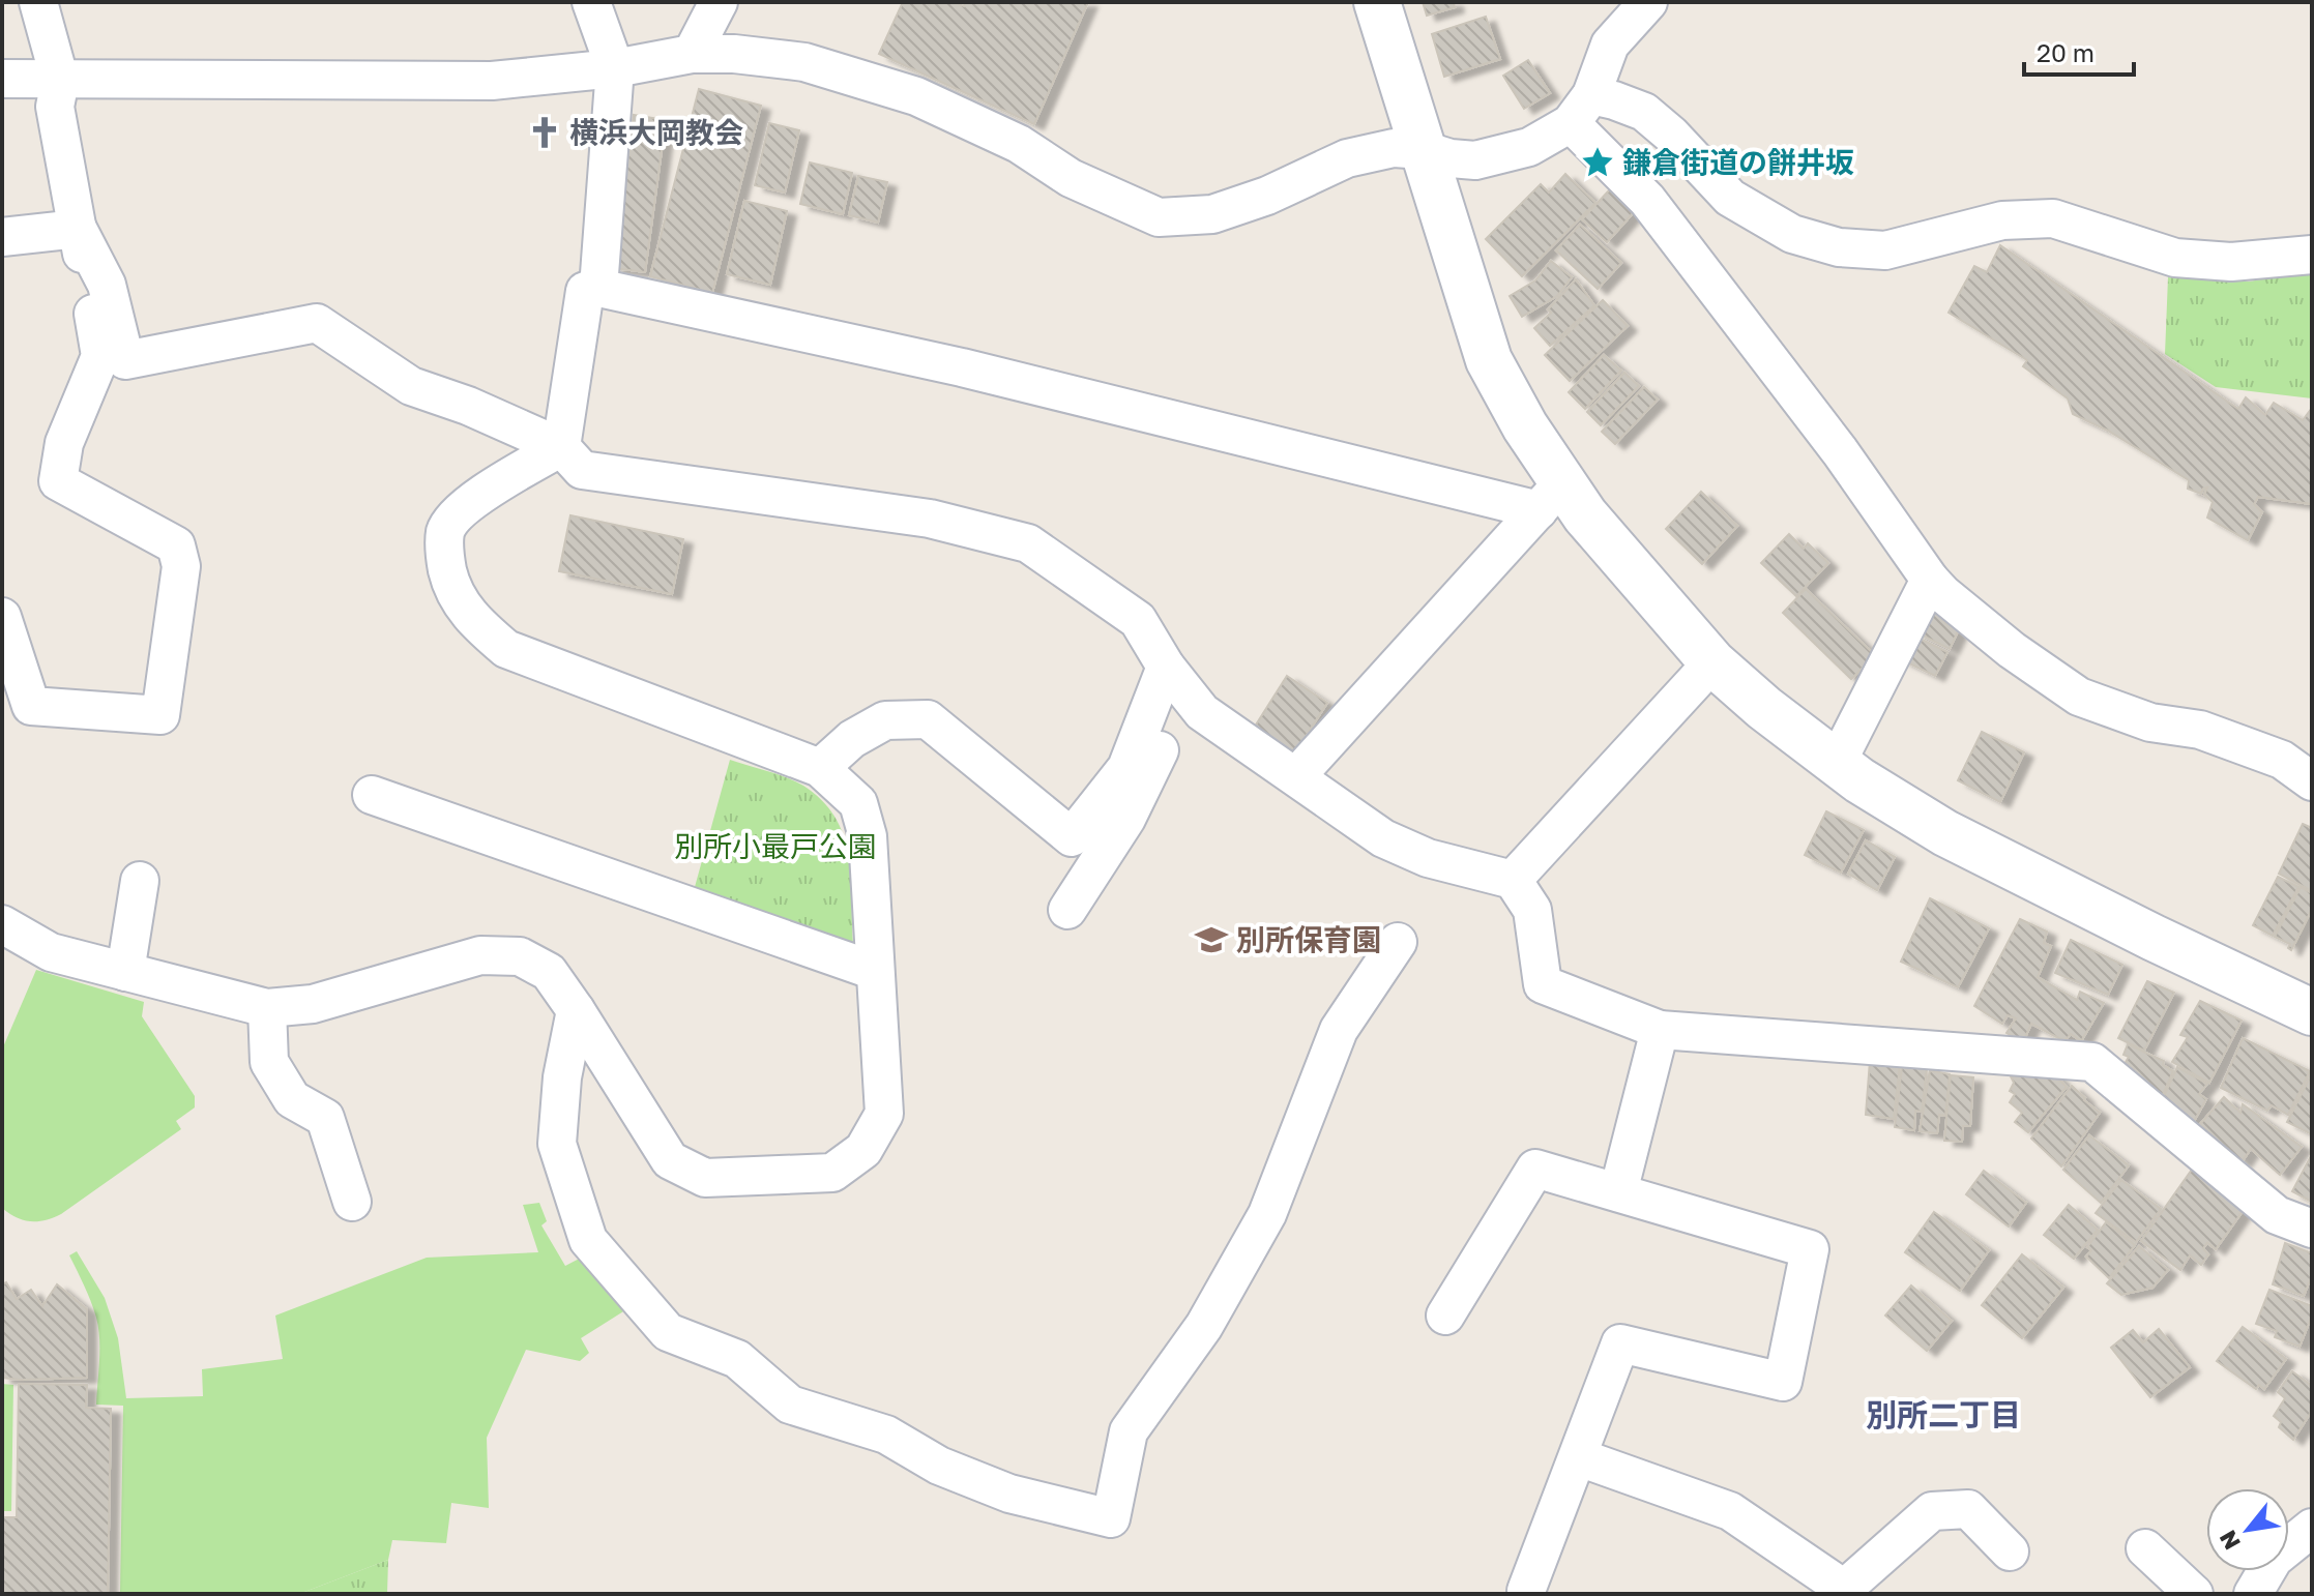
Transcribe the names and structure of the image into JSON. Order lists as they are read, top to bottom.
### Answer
{
  "districts": ["別所二丁目"],
  "parks": ["別所小最戸公園"],
  "places": {
    "church": ["横浜大岡教会"],
    "place": ["鎌倉街道の餅井坂"],
    "school or university": ["別所保育園"]
  },
  "scale_bar": "20 m",
  "north": "bottom left"
}
